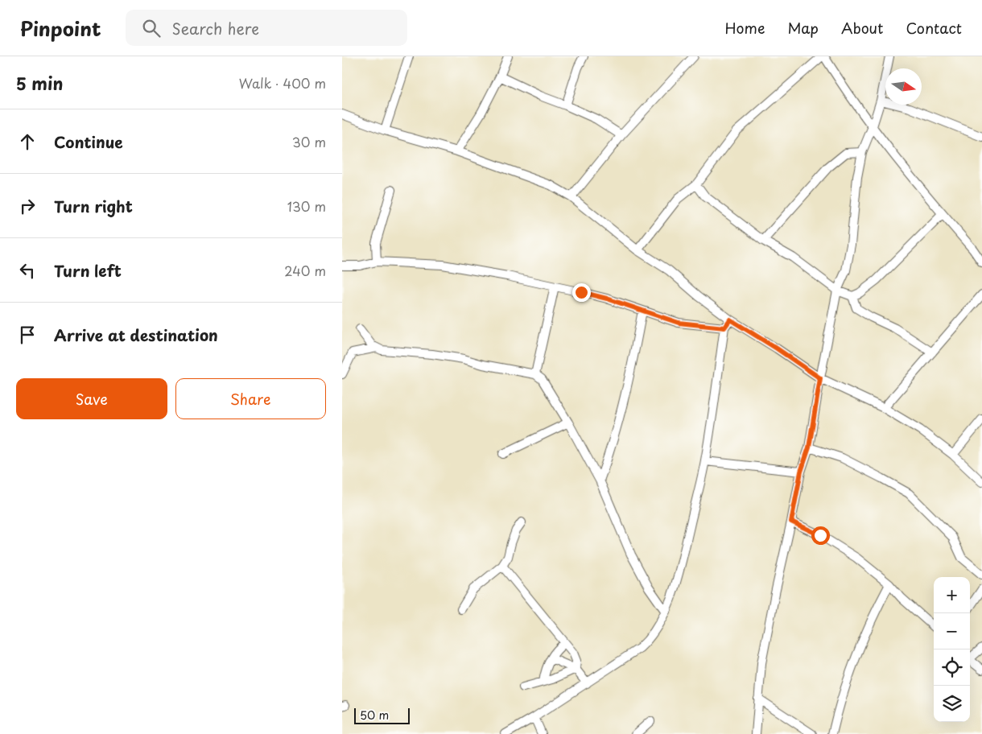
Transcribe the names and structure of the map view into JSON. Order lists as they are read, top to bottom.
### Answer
{
  "scale_bar": "50 m",
  "north": "right",
  "page": {
    "header": "Pinpoint",
    "search": "Search here",
    "nav": [
      "Home",
      "Map",
      "About",
      "Contact"
    ],
    "heading": ["5 min", "Walk · 400 m"],
    "list": [
      ["Continue", "30 m"],
      ["Turn right", "130 m"],
      ["Turn left", "240 m"],
      "Arrive at destination"
    ],
    "buttons": ["Save", "Share"],
    "map_buttons": ["+", "−"],
    "scale": "50 m"
  }
}
